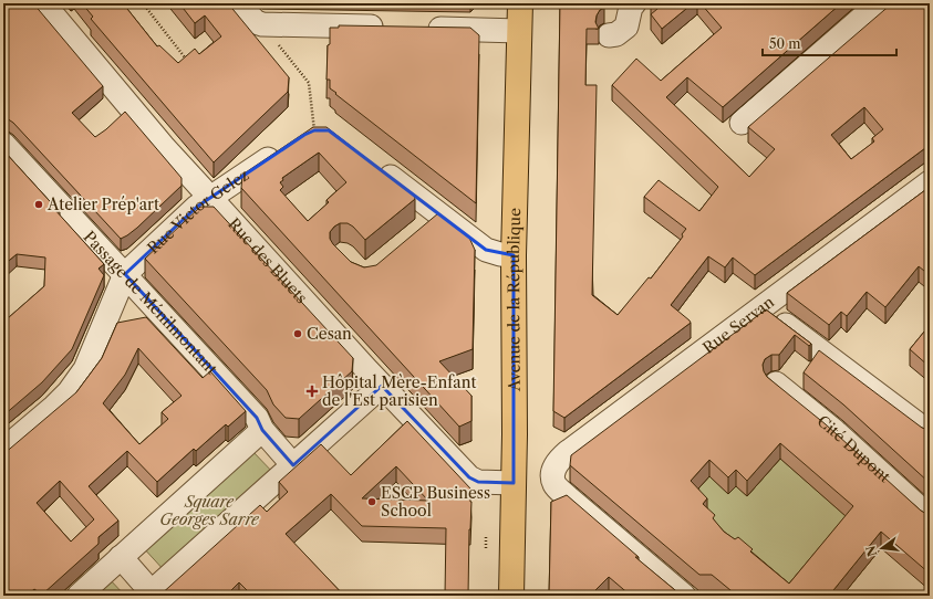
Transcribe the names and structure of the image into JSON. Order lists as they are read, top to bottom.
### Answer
{
  "streets": {
    "main road": ["Avenue de la République"],
    "street": [
      "Rue Victor Gelez",
      "Rue des Bluets",
      "Passage de Ménilmontant",
      "Rue Servan",
      "Cité Dupont"
    ]
  },
  "crossings": [
    ["Rue Victor Gelez", "Rue des Bluets"],
    ["Rue Victor Gelez", "Passage de Ménilmontant"],
    ["Rue des Bluets", "Avenue de la République"]
  ],
  "parks": ["Square Georges Sarre"],
  "places": {
    "other": ["Atelier Prép'art", "Cesan", "ESCP Business School"],
    "health": ["Hôpital Mère-Enfant de l'Est parisien"]
  },
  "scale_bar": "50 m",
  "north": "left"
}
